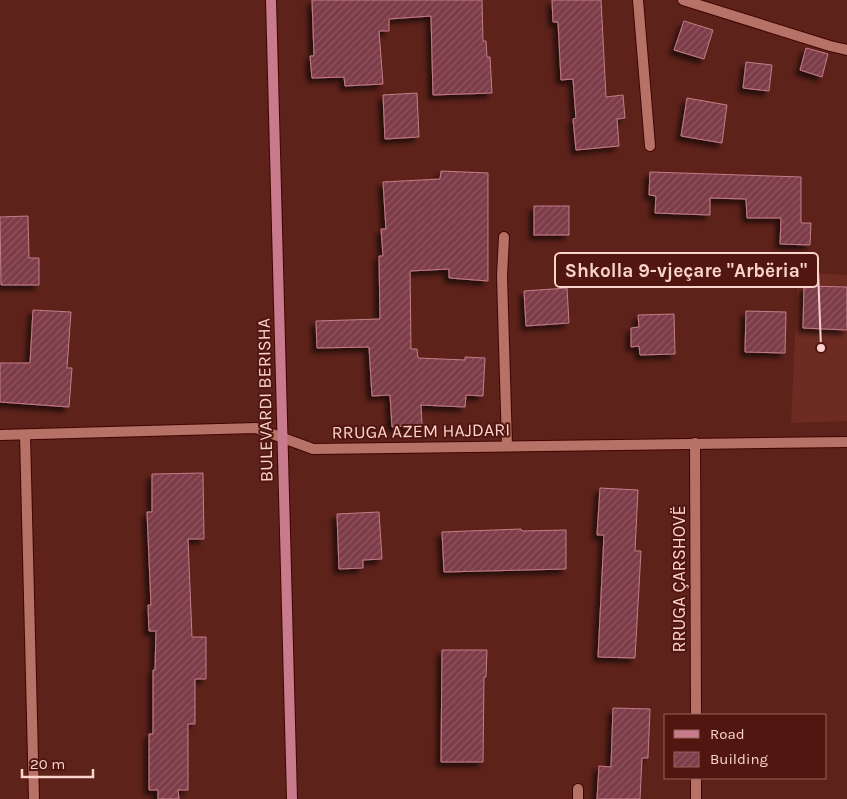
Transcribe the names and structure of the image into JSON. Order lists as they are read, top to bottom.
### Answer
{
  "streets": {
    "main road": ["BULEVARDI BERISHA"],
    "street": ["RRUGA AZEM HAJDARI", "RRUGA ÇARSHOVË"]
  },
  "crossings": [
    ["BULEVARDI BERISHA", "RRUGA AZEM HAJDARI"],
    ["RRUGA AZEM HAJDARI", "RRUGA ÇARSHOVË"]
  ],
  "places": ["Shkolla 9-vjeçare \"Arbëria\""],
  "legend": ["Road", "Building"],
  "scale_bar": "20 m"
}
